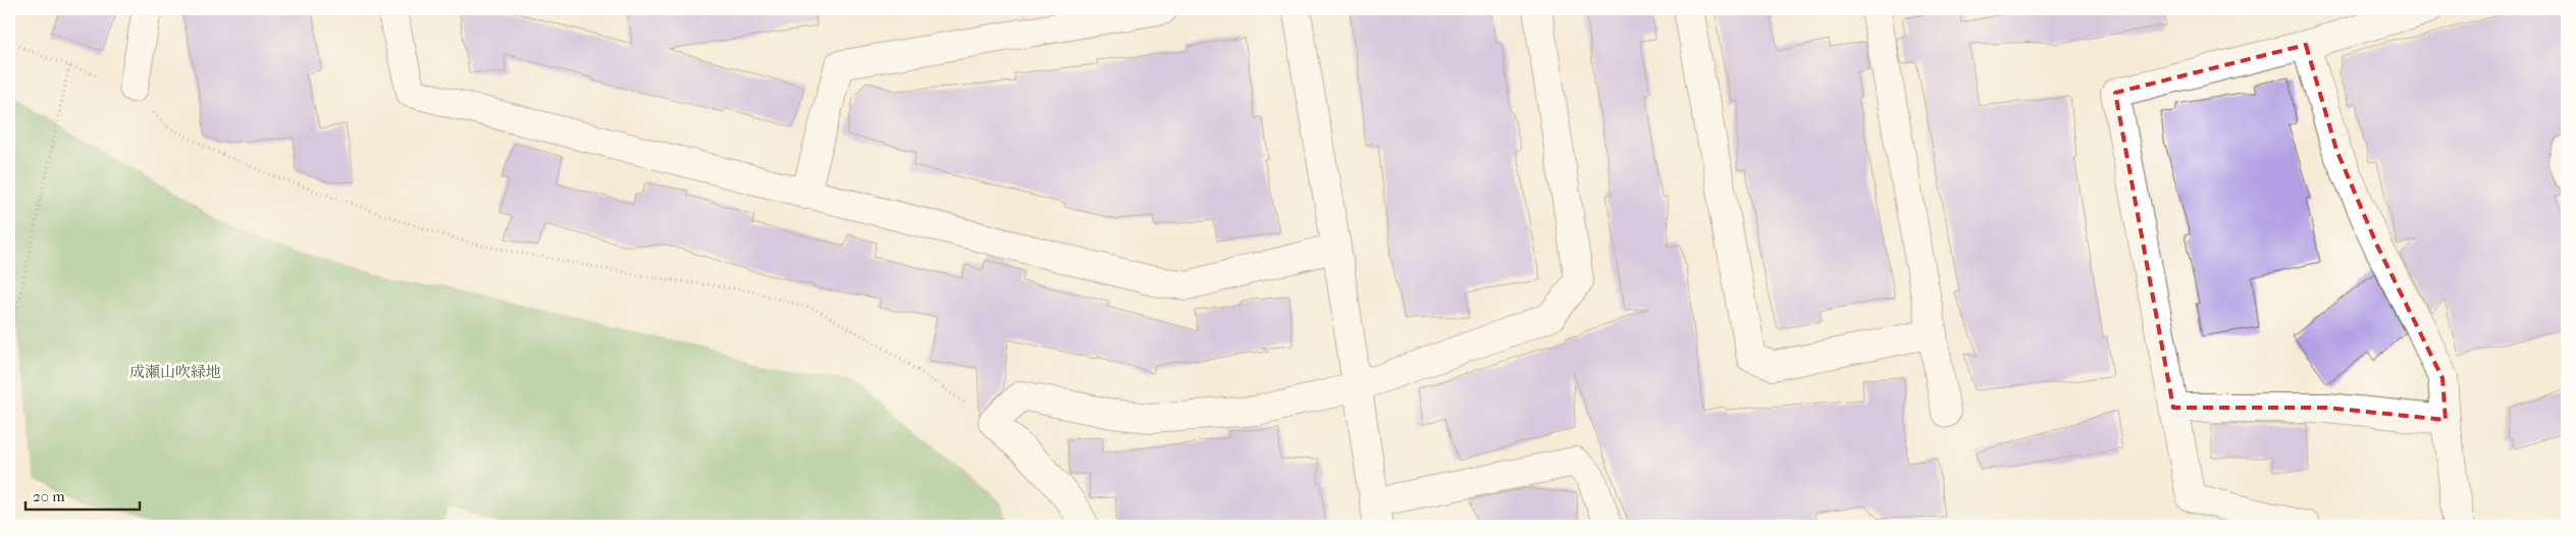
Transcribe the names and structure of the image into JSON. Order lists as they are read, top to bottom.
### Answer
{
  "parks": ["成瀬山吹緑地"],
  "scale_bar": "20 m"
}
